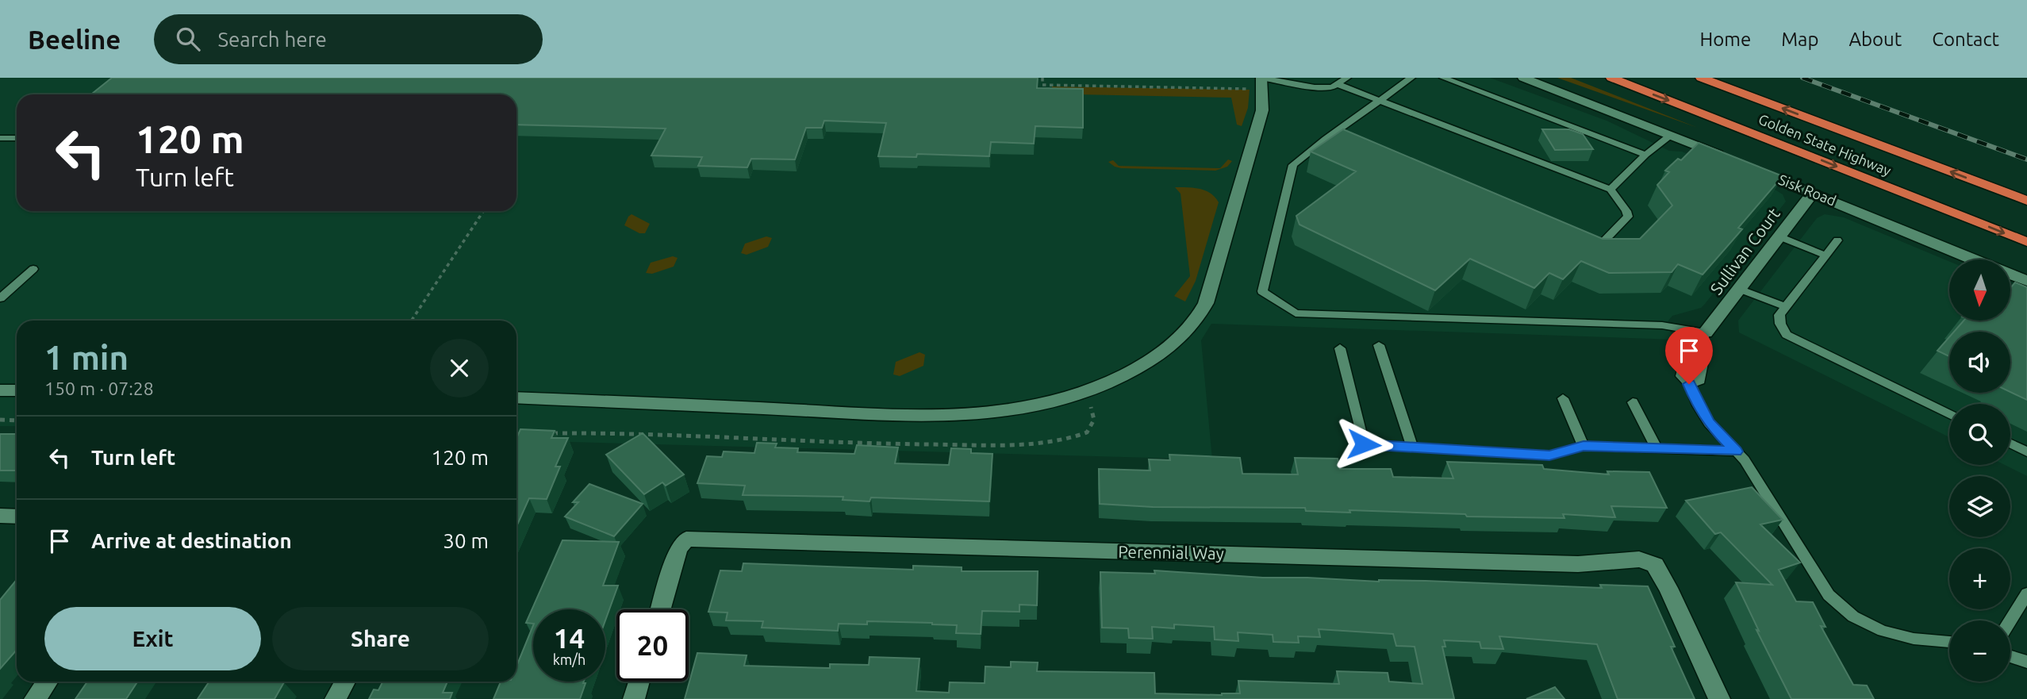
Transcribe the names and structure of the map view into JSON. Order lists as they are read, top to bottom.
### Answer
{
  "streets": {
    "highway": ["Golden State Highway"],
    "street": ["Sisk Road", "Sullivan Court", "Perennial Way"]
  },
  "crossings": [
    ["Sisk Road", "Sullivan Court"]
  ],
  "north": "bottom",
  "page": {
    "header": "Beeline",
    "search": "Search here",
    "nav": [
      "Home",
      "Map",
      "About",
      "Contact"
    ],
    "turn": ["120 m", "Turn left"],
    "map_buttons": ["+", "−"],
    "heading": ["1 min", "150 m · 07:28"],
    "list": [
      {
        "name": "Turn left",
        "value": "120 m"
      },
      {
        "name": "Arrive at destination",
        "value": "30 m"
      }
    ],
    "buttons": ["Exit", "Share"],
    "speed": "14 km/h",
    "limit": "20"
  }
}
